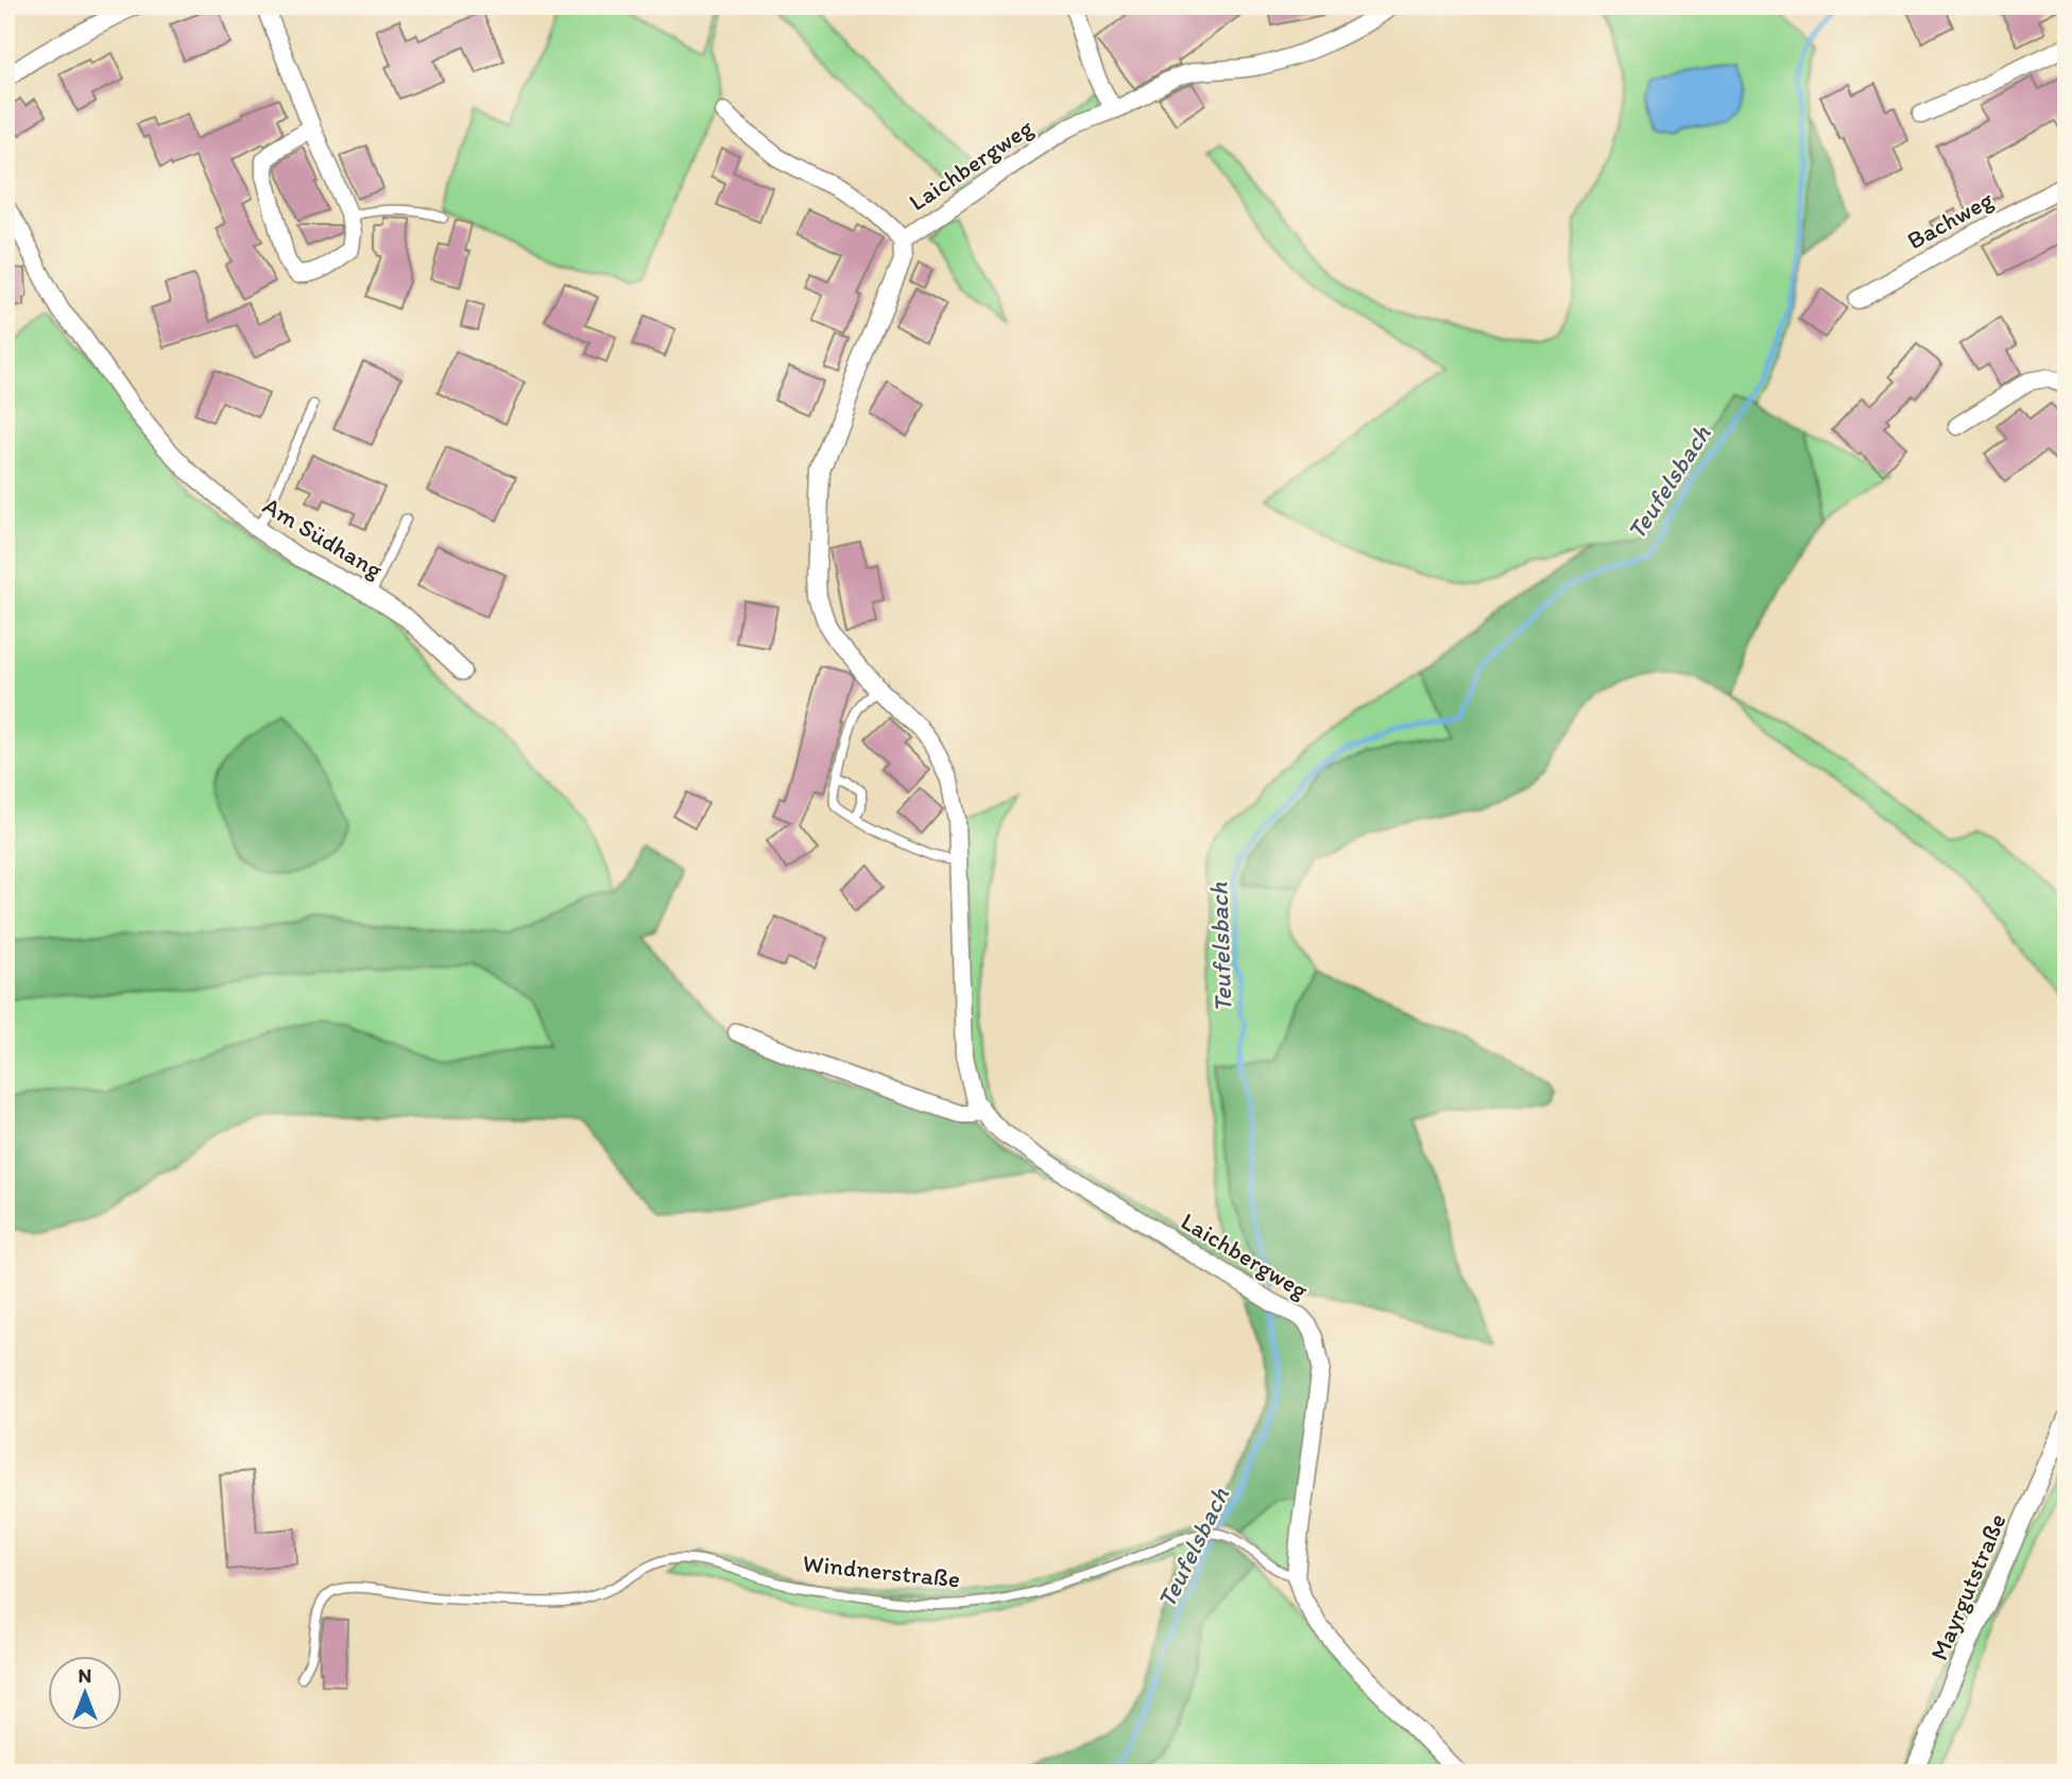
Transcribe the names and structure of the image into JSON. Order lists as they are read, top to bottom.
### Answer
{
  "streets": {
    "street": [
      "Laichbergweg",
      "Bachweg",
      "Am Südhang",
      "Mayrgutstraße"
    ],
    "lane": ["Windnerstraße"]
  },
  "crossings": [
    ["Laichbergweg", "Windnerstraße"]
  ],
  "water": ["Teufelsbach"],
  "north": "top"
}
